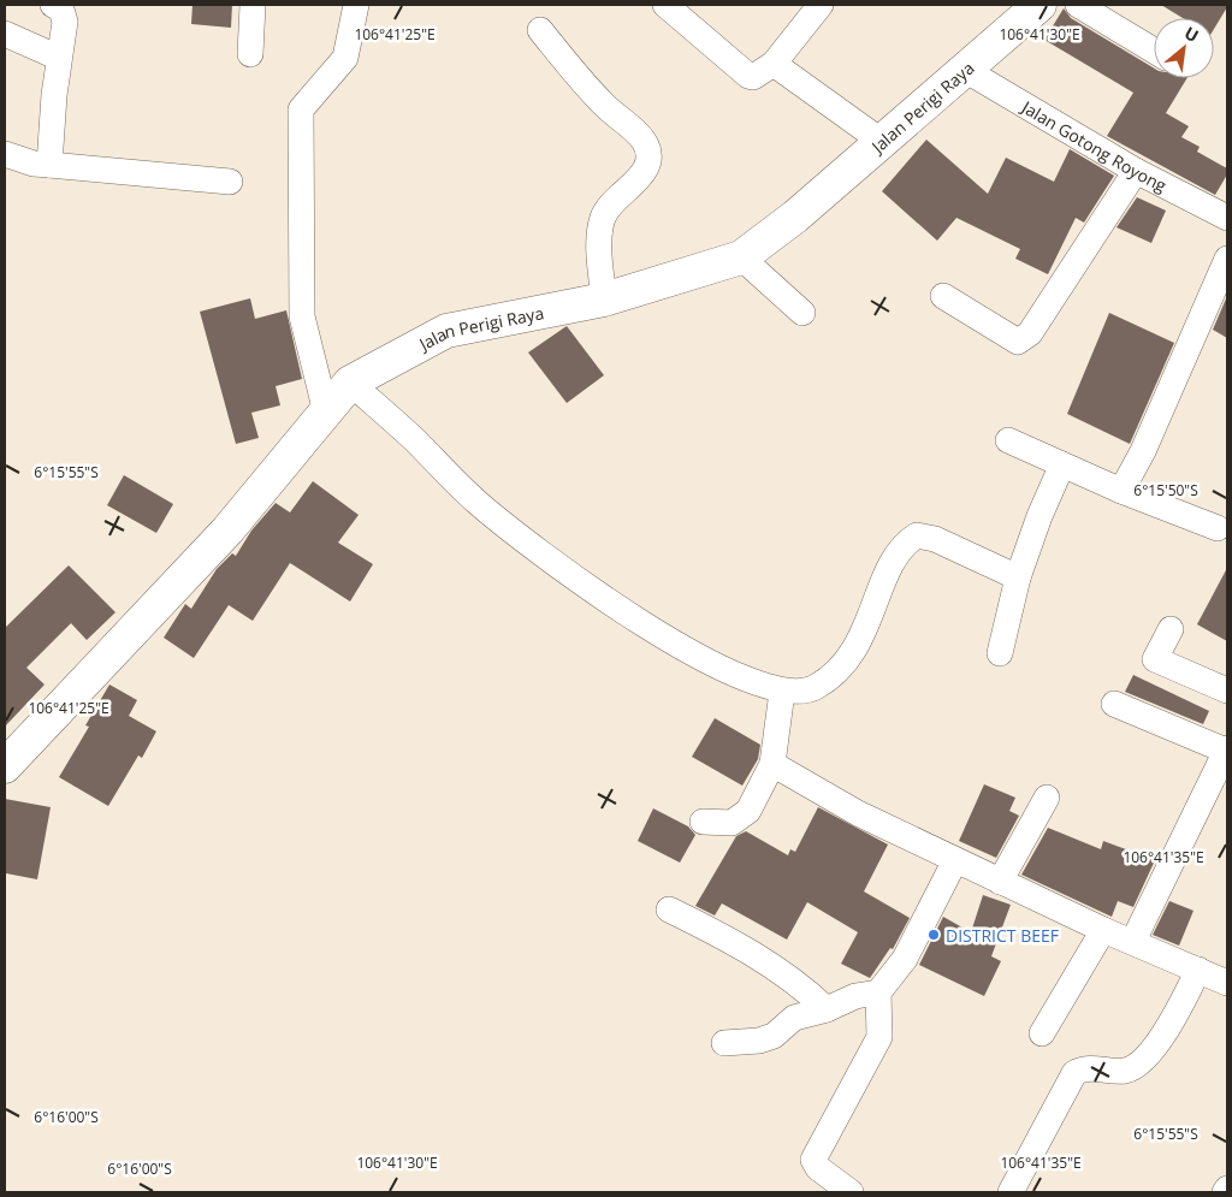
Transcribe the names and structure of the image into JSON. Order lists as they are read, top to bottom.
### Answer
{
  "streets": {
    "street": ["Jalan Perigi Raya", "Jalan Gotong Royong"]
  },
  "crossings": [
    ["Jalan Perigi Raya", "Jalan Gotong Royong"]
  ],
  "places": ["DISTRICT BEEF"],
  "north": "top right",
  "coordinates": [
    "106°41'25\"E",
    "106°41'30\"E",
    "6°15'55\"S",
    "6°15'50\"S",
    "106°41'35\"E",
    "6°16'00\"S"
  ]
}
